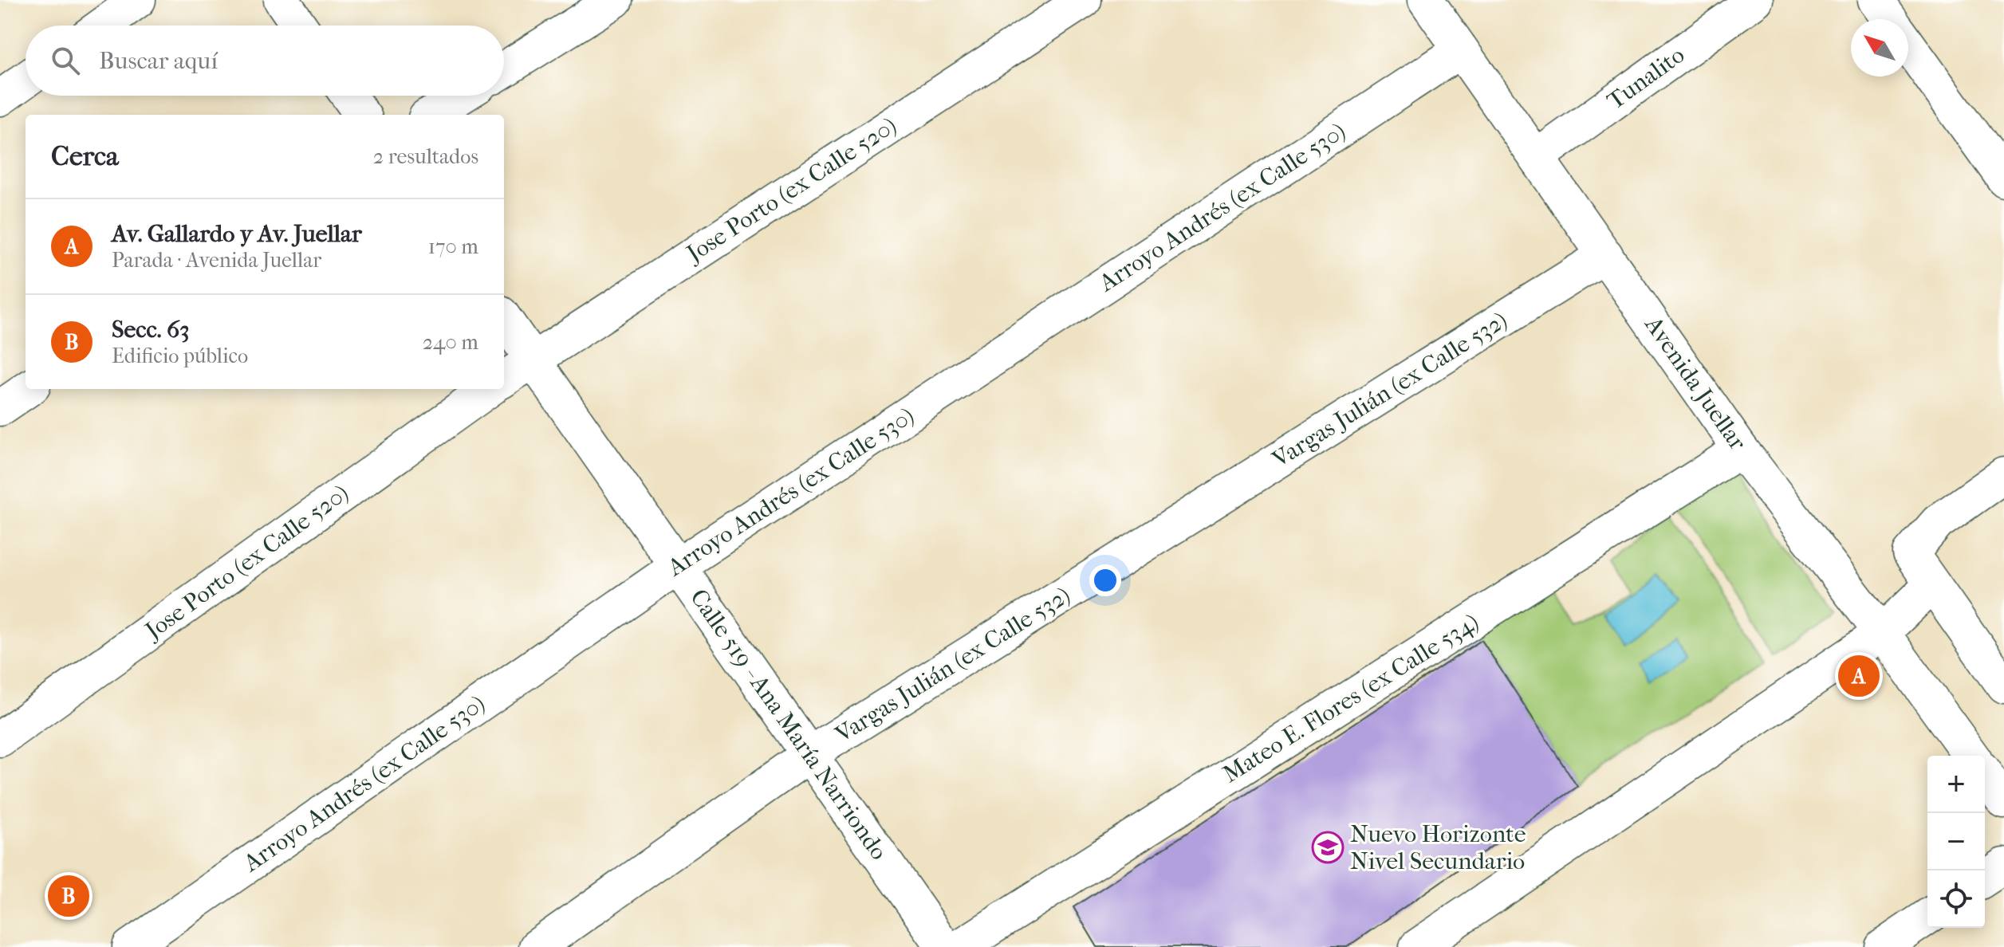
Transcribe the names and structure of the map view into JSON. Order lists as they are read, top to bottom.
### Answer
{
  "streets": {
    "street": [
      "Tunalito",
      "Jose Porto (ex Calle 520)",
      "Arroyo Andrés (ex Calle 530)",
      "Avenida Juellar",
      "Vargas Julián (ex Calle 532)",
      "Mateo E. Flores (ex Calle 534)",
      "Calle 519 - Ana María Narriondo"
    ]
  },
  "crossings": [
    ["Tunalito", "Avenida Juellar"],
    ["Jose Porto (ex Calle 520)", "Calle 519 - Ana María Narriondo"],
    ["Arroyo Andrés (ex Calle 530)", "Avenida Juellar"],
    ["Arroyo Andrés (ex Calle 530)", "Calle 519 - Ana María Narriondo"],
    ["Avenida Juellar", "Vargas Julián (ex Calle 532)"],
    ["Avenida Juellar", "Mateo E. Flores (ex Calle 534)"],
    ["Vargas Julián (ex Calle 532)", "Calle 519 - Ana María Narriondo"]
  ],
  "places": {
    "school or university": ["Nuevo Horizonte Nivel Secundario"]
  },
  "north": "top left",
  "page": {
    "search": "Buscar aquí",
    "heading": ["Cerca", "2 resultados"],
    "list": [
      {
        "mark": "A",
        "name": "Av. Gallardo y Av. Juellar",
        "note": "Parada · Avenida Juellar",
        "value": "170 m"
      },
      {
        "mark": "B",
        "name": "Secc. 63",
        "note": "Edificio público",
        "value": "240 m"
      }
    ],
    "pins": ["A", "B"],
    "map_buttons": ["+", "−"]
  }
}
